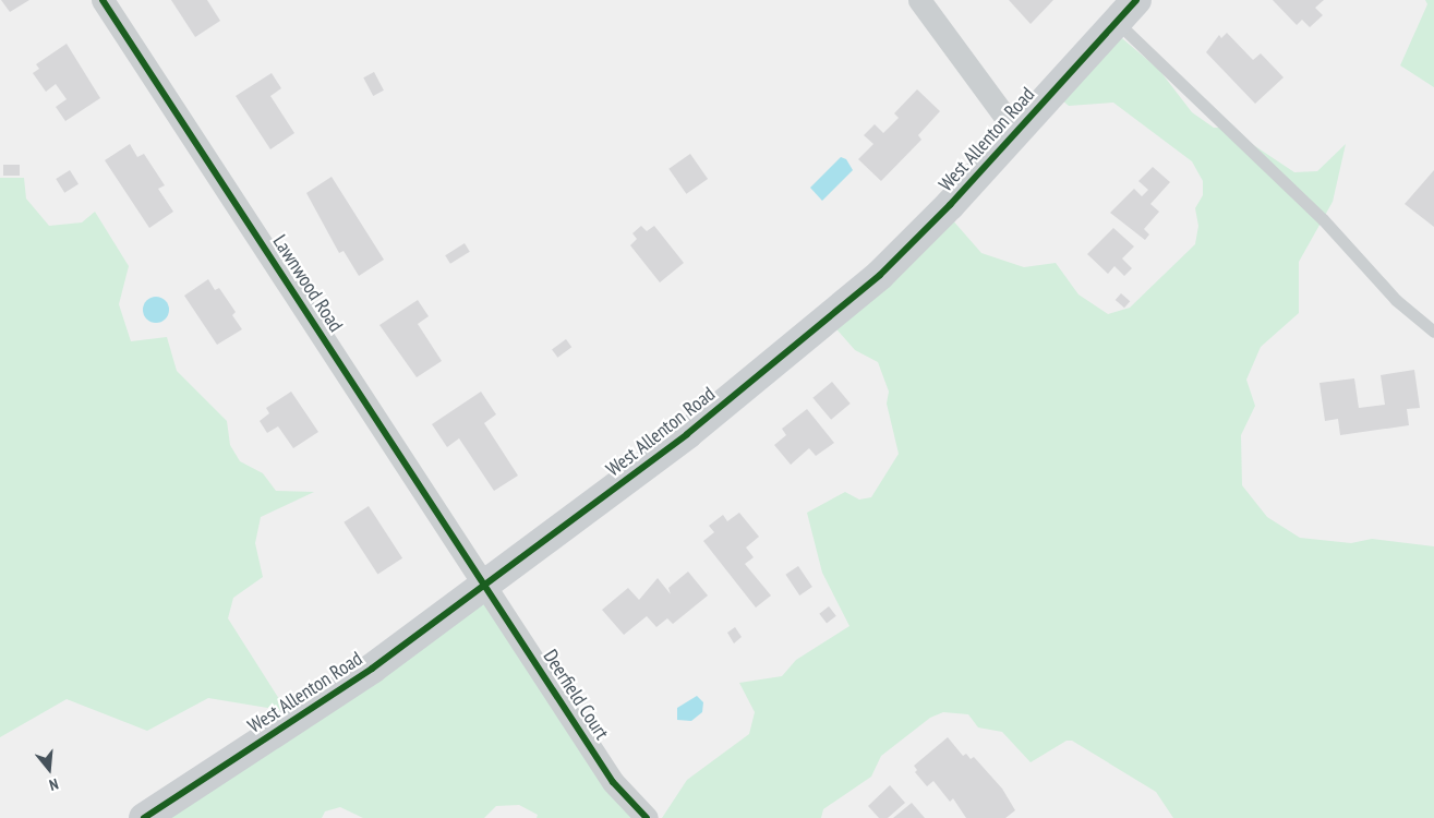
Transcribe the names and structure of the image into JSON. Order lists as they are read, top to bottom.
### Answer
{
  "streets": {
    "street": ["West Allenton Road", "Lawnwood Road", "Deerfield Court"]
  },
  "crossings": [
    ["West Allenton Road", "Lawnwood Road"],
    ["West Allenton Road", "Deerfield Court"],
    ["Lawnwood Road", "Deerfield Court"]
  ],
  "north": "bottom"
}
